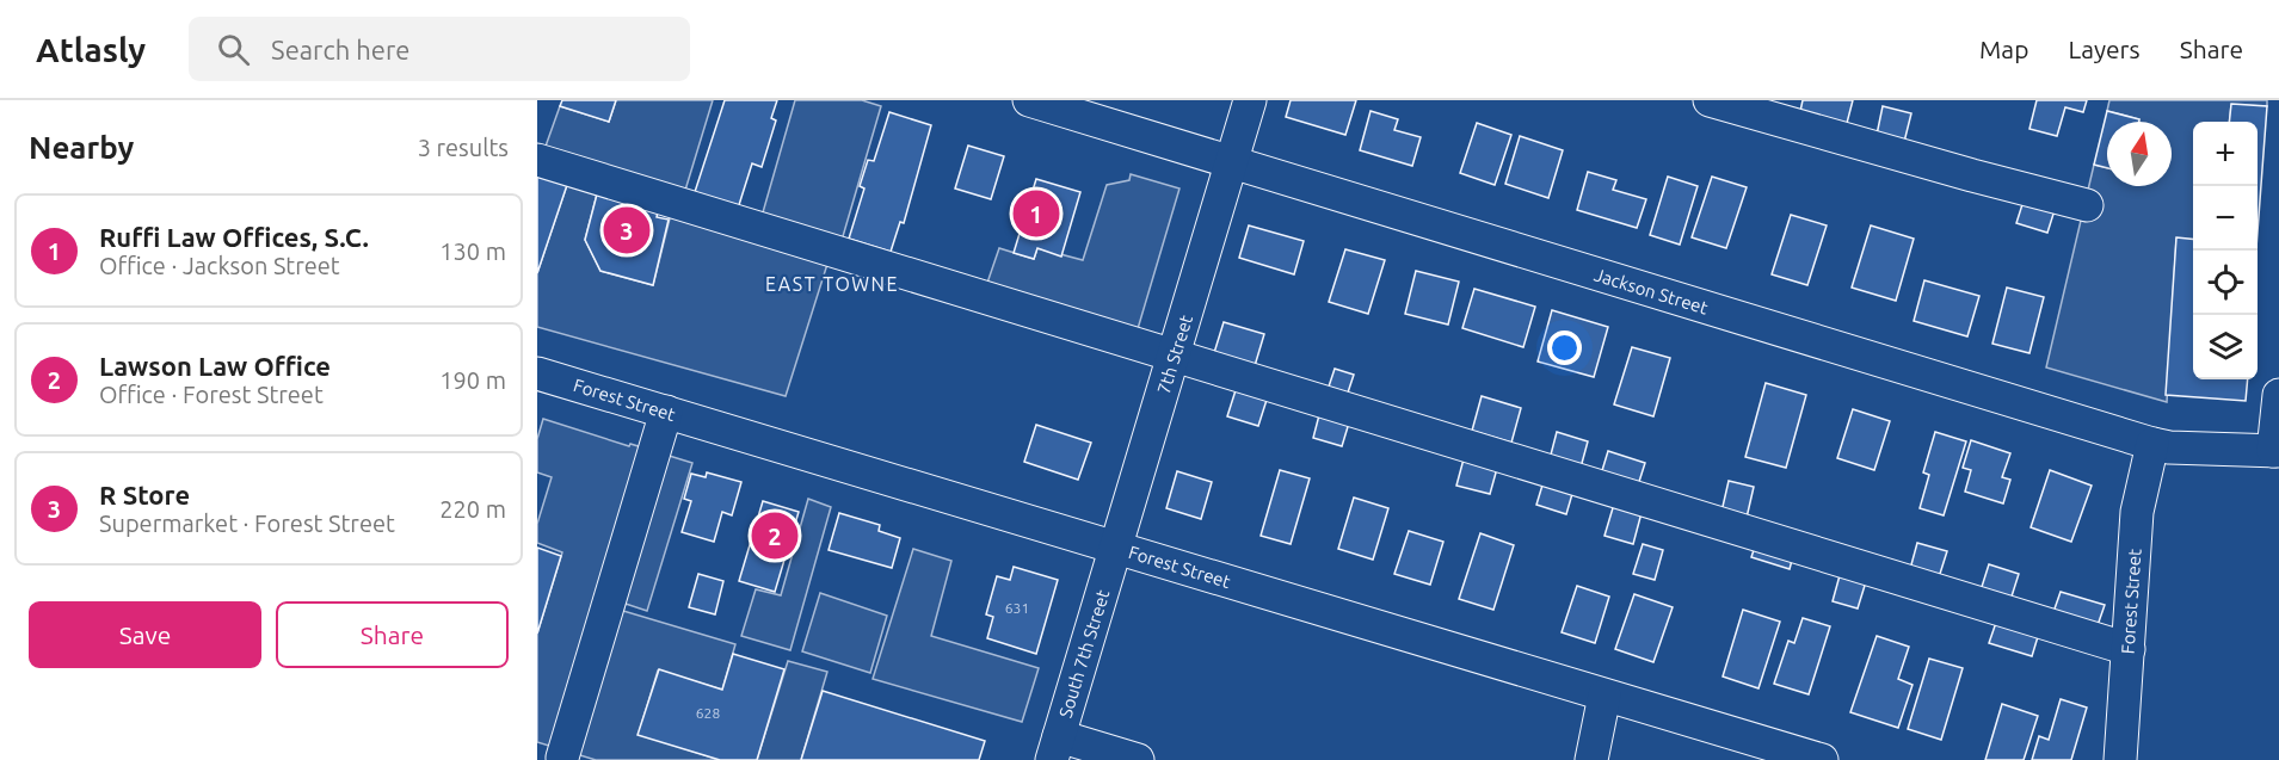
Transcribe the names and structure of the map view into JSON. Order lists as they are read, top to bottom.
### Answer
{
  "streets": {
    "street": [
      "Jackson Street",
      "7th Street",
      "Forest Street",
      "South 7th Street"
    ]
  },
  "crossings": [
    ["Jackson Street", "7th Street"],
    ["Jackson Street", "Forest Street"],
    ["7th Street", "Forest Street"],
    ["7th Street", "South 7th Street"],
    ["Forest Street", "South 7th Street"]
  ],
  "districts": ["EAST TOWNE"],
  "house_numbers": ["631", "628"],
  "north": "top",
  "page": {
    "header": "Atlasly",
    "search": "Search here",
    "nav": ["Map", "Layers", "Share"],
    "heading": ["Nearby", "3 results"],
    "map_buttons": ["+", "−"],
    "pins": ["1", "3", "2"],
    "list": [
      {
        "mark": "1",
        "name": "Ruffi Law Offices, S.C.",
        "note": "Office · Jackson Street",
        "value": "130 m"
      },
      {
        "mark": "2",
        "name": "Lawson Law Office",
        "note": "Office · Forest Street",
        "value": "190 m"
      },
      {
        "mark": "3",
        "name": "R Store",
        "note": "Supermarket · Forest Street",
        "value": "220 m"
      }
    ],
    "buttons": ["Save", "Share"]
  }
}
